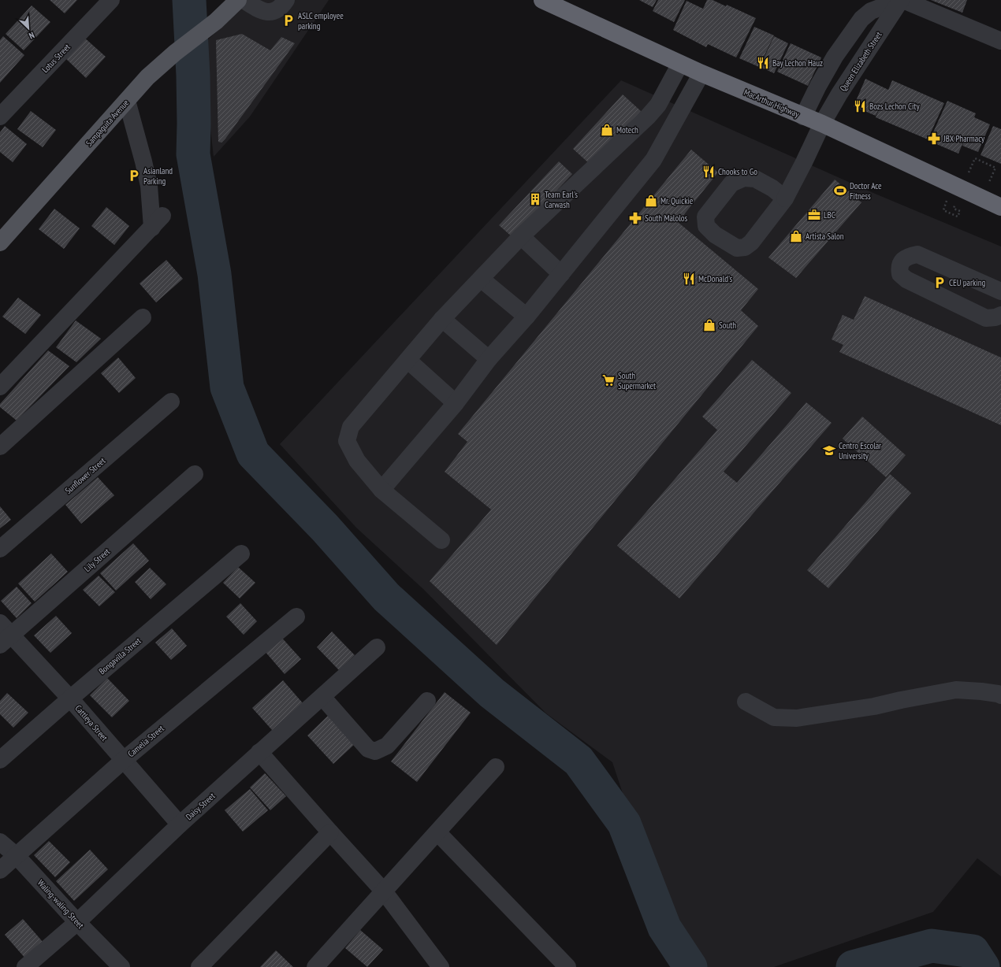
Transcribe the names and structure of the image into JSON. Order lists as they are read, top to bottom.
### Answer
{
  "streets": {
    "highway": ["MacArthur Highway"],
    "main road": ["Sampaguita Avenue"],
    "street": [
      "Lotus Street",
      "Queen Elizabeth Street",
      "Sunflower Street",
      "Lily Street",
      "Bongavilla Street",
      "Cattleya Street",
      "Camelia Street",
      "Daisy Street",
      "Waling-waling Street"
    ]
  },
  "crossings": [
    ["Queen Elizabeth Street", "MacArthur Highway"],
    ["Lily Street", "Cattleya Street"],
    ["Bongavilla Street", "Cattleya Street"],
    ["Cattleya Street", "Camelia Street"],
    ["Cattleya Street", "Daisy Street"],
    ["Camelia Street", "Waling-waling Street"],
    ["Daisy Street", "Waling-waling Street"]
  ],
  "places": {
    "parking": ["ASLC employee parking", "Asianland Parking", "CEU parking"],
    "restaurant": [
      "Bay Lechon Hauz",
      "Bozs Lechon City",
      "Chooks to Go",
      "McDonald's"
    ],
    "shop": [
      "Motech",
      "Mr. Quickie",
      "Artista Salon",
      "South"
    ],
    "pharmacy": ["JBX Pharmacy", "South Malolos"],
    "sports": ["Doctor Ace Fitness"],
    "building": ["Team Earl's Carwash"],
    "office": ["LBC"],
    "supermarket": ["South Supermarket"],
    "school or university": ["Centro Escolar University"]
  },
  "north": "bottom right"
}
